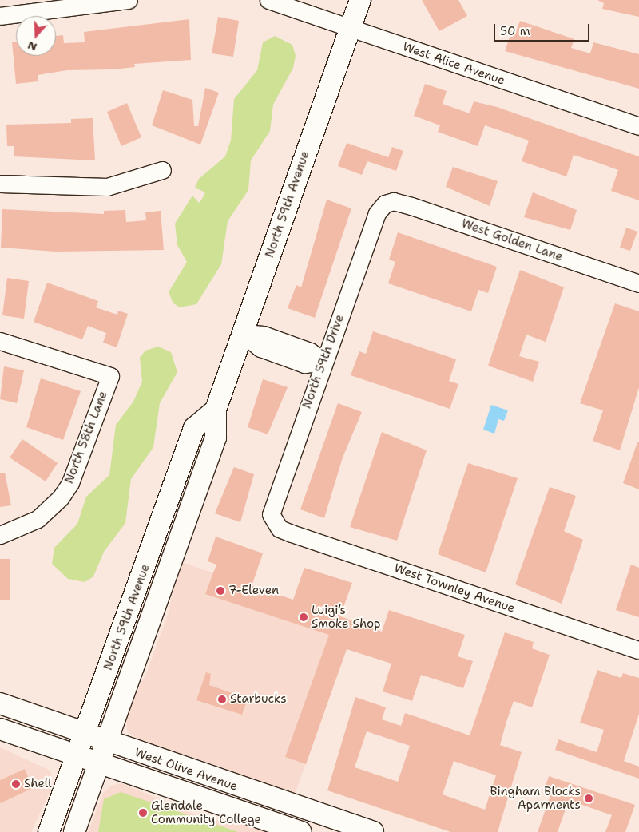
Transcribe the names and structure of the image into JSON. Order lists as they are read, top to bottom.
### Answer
{
  "streets": {
    "main road": ["North 59th Avenue", "West Olive Avenue"],
    "street": [
      "West Alice Avenue",
      "West Golden Lane",
      "North 59th Drive",
      "North 58th Lane",
      "West Townley Avenue"
    ]
  },
  "crossings": [
    ["West Alice Avenue", "North 59th Avenue"],
    ["North 59th Avenue", "West Olive Avenue"],
    ["West Golden Lane", "North 59th Drive"],
    ["North 59th Drive", "West Townley Avenue"]
  ],
  "places": [
    "7-Eleven",
    "Luigi’s Smoke Shop",
    "Starbucks",
    "Shell",
    "Bingham Blocks Aparments",
    "Glendale Community College"
  ],
  "scale_bar": "50 m",
  "north": "bottom"
}
